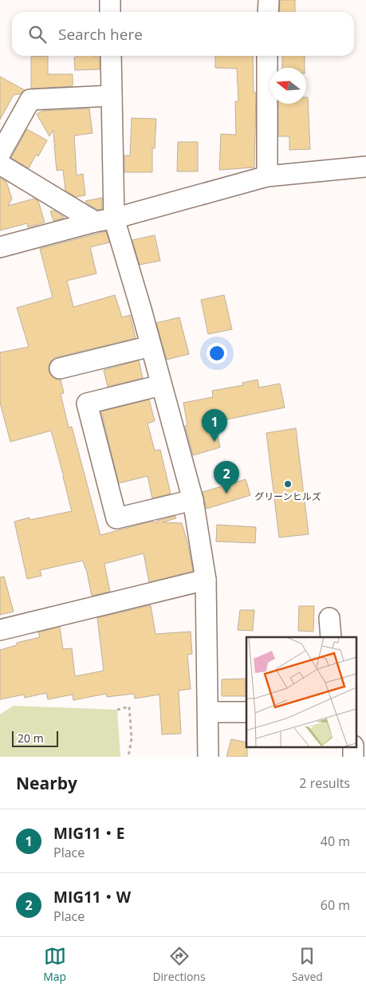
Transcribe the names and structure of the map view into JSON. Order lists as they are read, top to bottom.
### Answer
{
  "places": ["グリーンヒルズ"],
  "scale_bar": "20 m",
  "north": "left",
  "page": {
    "search": "Search here",
    "pins": ["1", "2"],
    "scale": "20 m",
    "heading": ["Nearby", "2 results"],
    "list": [
      {
        "mark": "1",
        "name": "MIG11・E",
        "note": "Place",
        "value": "40 m"
      },
      {
        "mark": "2",
        "name": "MIG11・W",
        "note": "Place",
        "value": "60 m"
      }
    ],
    "nav": ["Map", "Directions", "Saved"]
  }
}
